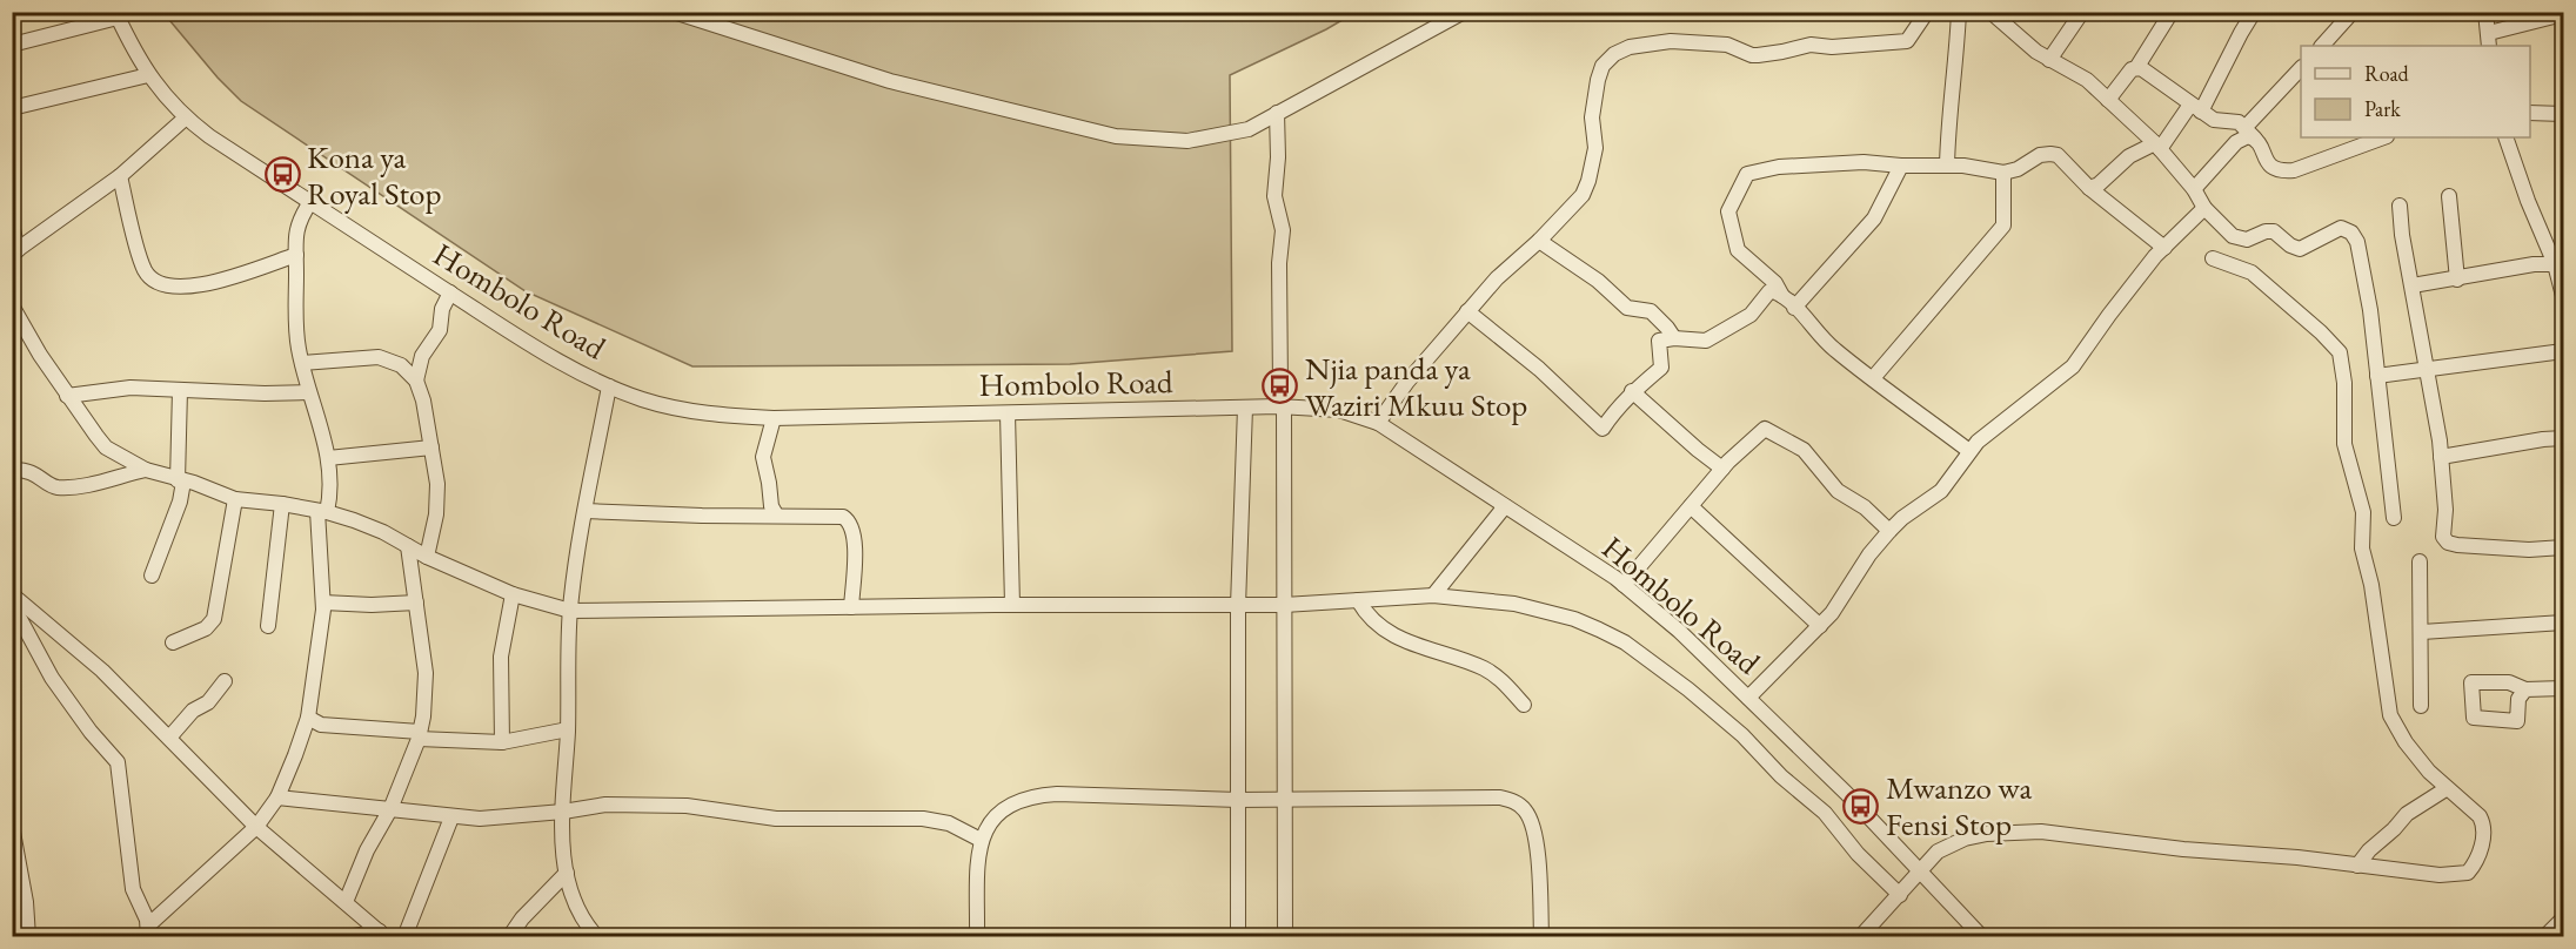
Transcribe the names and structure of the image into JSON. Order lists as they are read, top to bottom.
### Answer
{
  "streets": {
    "street": ["Hombolo Road"]
  },
  "places": {
    "bus stop": ["Kona ya Royal Stop", "Njia panda ya Waziri Mkuu Stop", "Mwanzo wa Fensi Stop"]
  },
  "legend": ["Road", "Park"]
}
